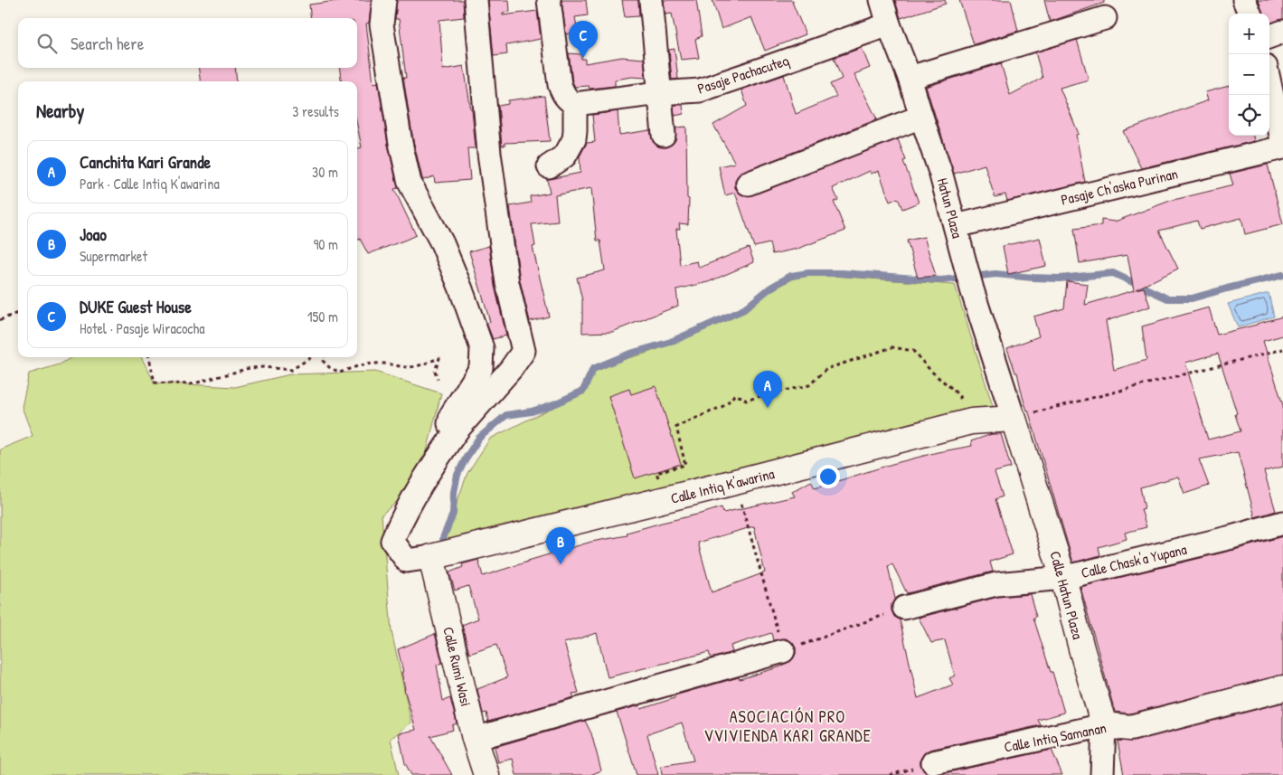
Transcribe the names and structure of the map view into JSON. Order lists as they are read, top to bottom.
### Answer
{
  "streets": {
    "street": [
      "Pasaje Pachacuteq",
      "Pasaje Ch'aska Purinan",
      "Hatun Plaza",
      "Calle Intiq K'awarina",
      "Calle Chask'a Yupana",
      "Calle Hatun Plaza",
      "Calle Rumi Wasi",
      "Calle Intiq Samanan"
    ]
  },
  "crossings": [
    ["Pasaje Pachacuteq", "Hatun Plaza"],
    ["Pasaje Ch'aska Purinan", "Hatun Plaza"],
    ["Hatun Plaza", "Calle Intiq K'awarina"],
    ["Hatun Plaza", "Calle Hatun Plaza"],
    ["Calle Intiq K'awarina", "Calle Hatun Plaza"],
    ["Calle Intiq K'awarina", "Calle Rumi Wasi"],
    ["Calle Chask'a Yupana", "Calle Hatun Plaza"],
    ["Calle Hatun Plaza", "Calle Intiq Samanan"]
  ],
  "districts": ["ASOCIACIÓN PRO VVIVIENDA KARI GRANDE"],
  "page": {
    "map_buttons": ["+", "−"],
    "search": "Search here",
    "pins": ["C", "A", "B"],
    "heading": ["Nearby", "3 results"],
    "list": [
      {
        "mark": "A",
        "name": "Canchita Kari Grande",
        "note": "Park · Calle Intiq K'awarina",
        "value": "30 m"
      },
      {
        "mark": "B",
        "name": "Joao",
        "note": "Supermarket",
        "value": "90 m"
      },
      {
        "mark": "C",
        "name": "DUKE Guest House",
        "note": "Hotel · Pasaje Wiracocha",
        "value": "150 m"
      }
    ]
  }
}
